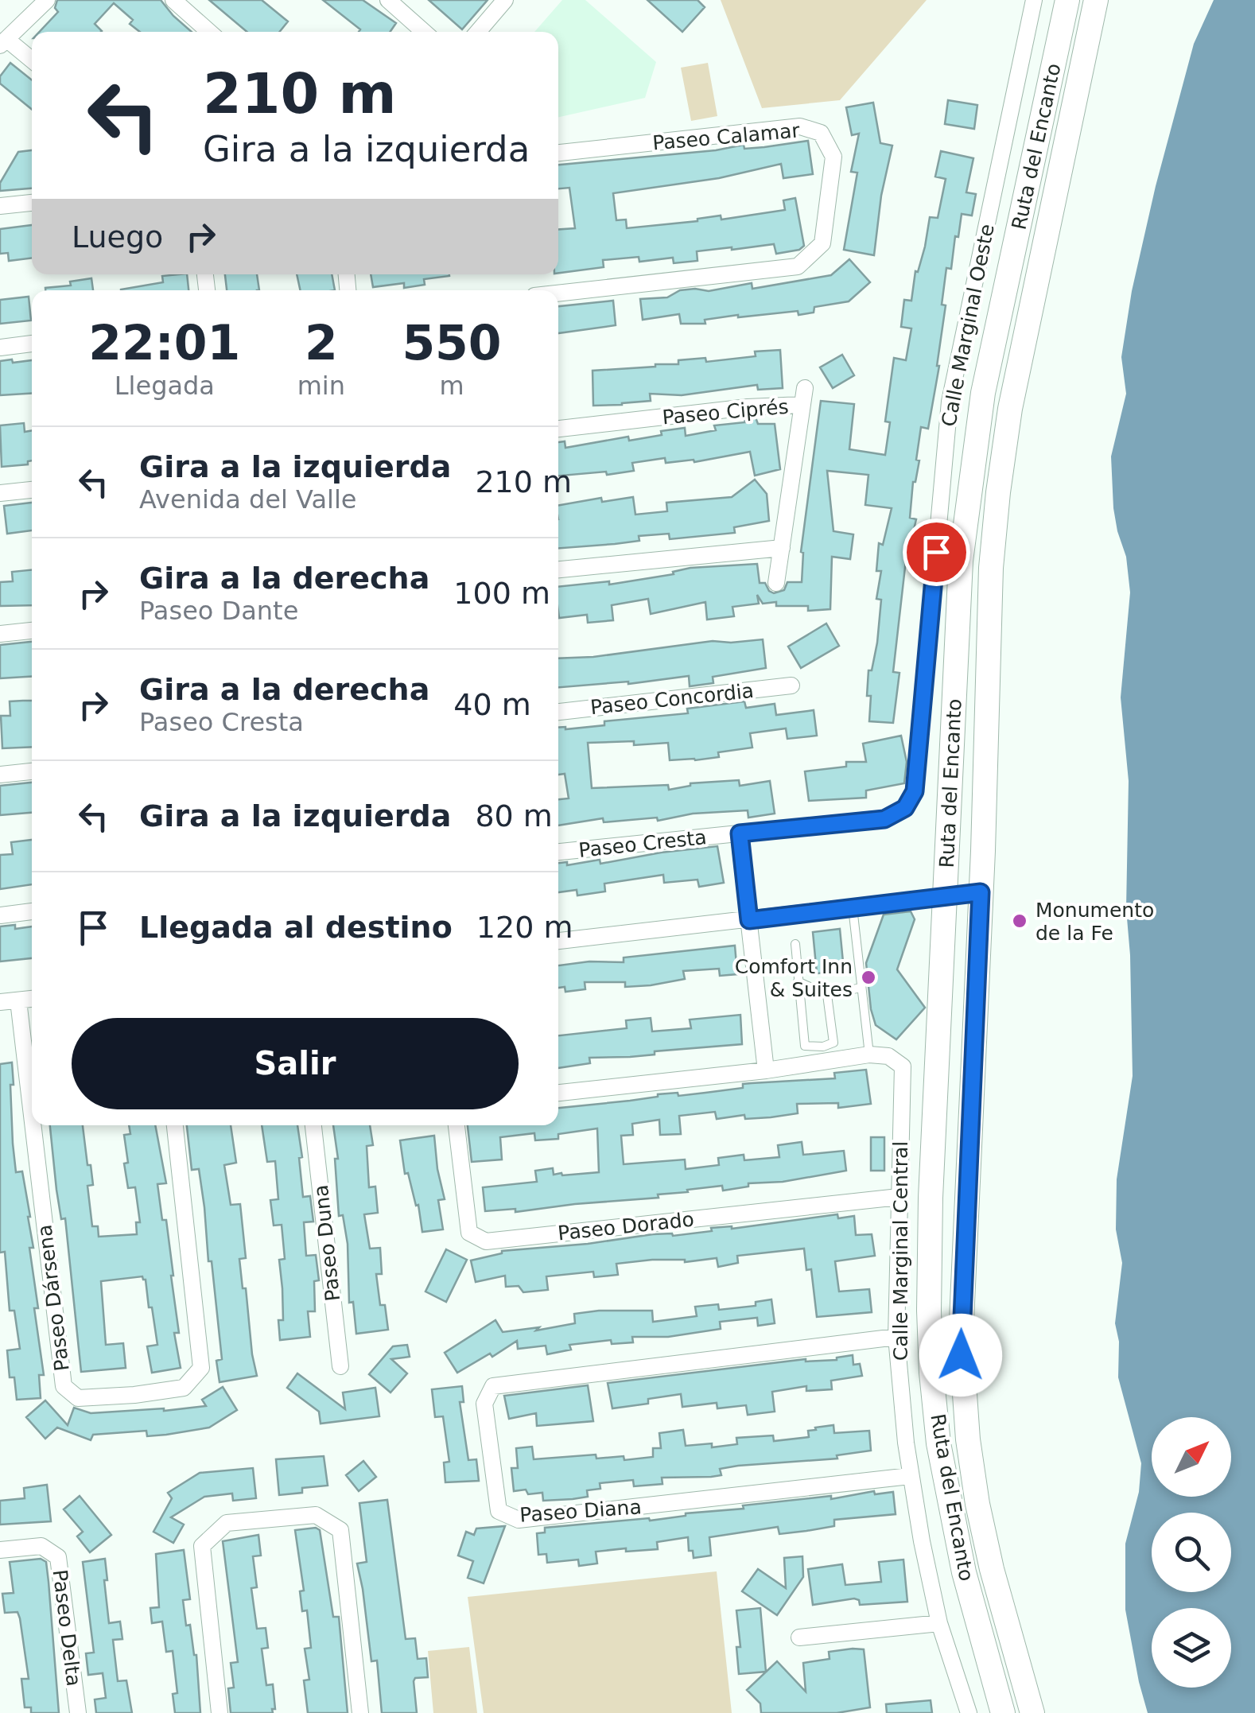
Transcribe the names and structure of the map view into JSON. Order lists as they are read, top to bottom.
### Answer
{
  "streets": {
    "main road": ["Ruta del Encanto"],
    "street": [
      "Paseo Calamar",
      "Calle Marginal Oeste",
      "Paseo Ciprés",
      "Paseo Concordia",
      "Paseo Cresta",
      "Paseo Dorado",
      "Paseo Duna",
      "Calle Marginal Central",
      "Paseo Dársena",
      "Paseo Diana",
      "Paseo Delta"
    ]
  },
  "crossings": [
    ["Calle Marginal Oeste", "Paseo Cresta"],
    ["Paseo Dorado", "Calle Marginal Central"],
    ["Calle Marginal Central", "Paseo Diana"]
  ],
  "places": ["Monumento de la Fe", "Comfort Inn & Suites"],
  "north": "top right",
  "page": {
    "turn": ["210 m", "Gira a la izquierda"],
    "then": "Luego",
    "eta": [
      "22:01",
      "Llegada",
      "2",
      "min",
      "550",
      "m"
    ],
    "list": [
      {
        "name": "Gira a la izquierda",
        "note": "Avenida del Valle",
        "value": "210 m"
      },
      {
        "name": "Gira a la derecha",
        "note": "Paseo Dante",
        "value": "100 m"
      },
      {
        "name": "Gira a la derecha",
        "note": "Paseo Cresta",
        "value": "40 m"
      },
      {
        "name": "Gira a la izquierda",
        "value": "80 m"
      },
      {
        "name": "Llegada al destino",
        "value": "120 m"
      }
    ],
    "buttons": "Salir"
  }
}
